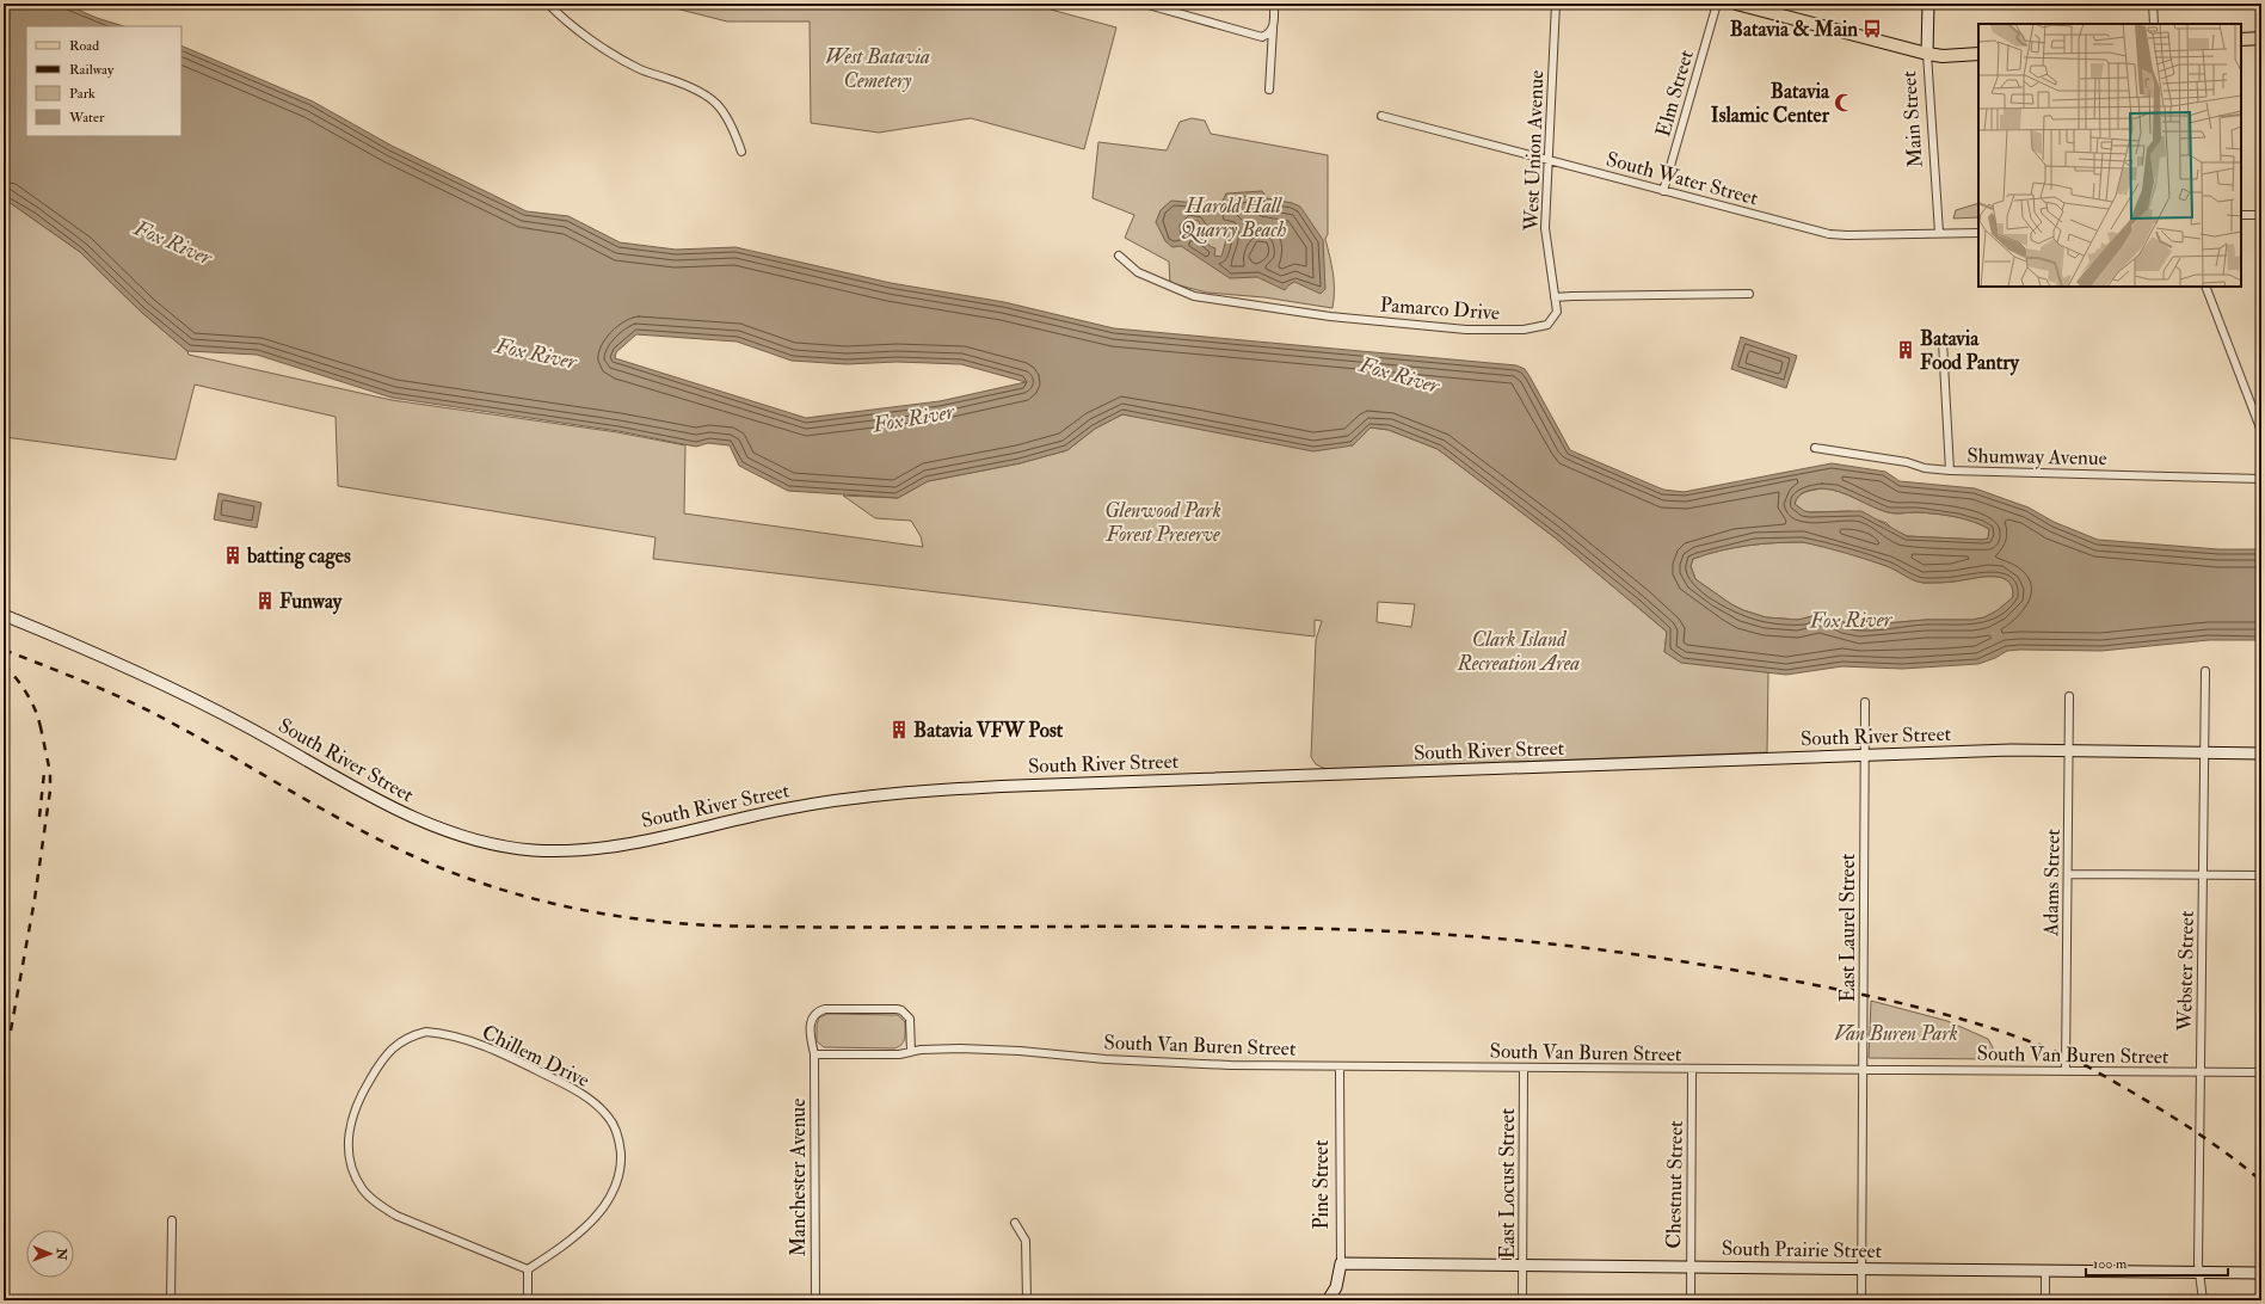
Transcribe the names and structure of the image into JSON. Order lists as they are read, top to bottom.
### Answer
{
  "streets": {
    "main road": [
      "Main Street",
      "South River Street",
      "Pine Street",
      "South Prairie Street"
    ],
    "street": [
      "Elm Street",
      "West Union Avenue",
      "South Water Street",
      "Pamarco Drive",
      "Shumway Avenue",
      "Adams Street",
      "East Laurel Street",
      "Webster Street",
      "South Van Buren Street",
      "Chillem Drive",
      "Manchester Avenue",
      "East Locust Street",
      "Chestnut Street"
    ]
  },
  "crossings": [
    ["Elm Street", "South Water Street"],
    ["Main Street", "South Water Street"],
    ["West Union Avenue", "South Water Street"],
    ["West Union Avenue", "Pamarco Drive"],
    ["South River Street", "Adams Street"],
    ["South River Street", "East Laurel Street"],
    ["South River Street", "Webster Street"],
    ["Adams Street", "South Van Buren Street"],
    ["East Laurel Street", "South Van Buren Street"],
    ["East Laurel Street", "South Prairie Street"],
    ["Webster Street", "South Van Buren Street"],
    ["Webster Street", "South Prairie Street"],
    ["South Van Buren Street", "Manchester Avenue"],
    ["South Van Buren Street", "East Locust Street"],
    ["South Van Buren Street", "Pine Street"],
    ["South Van Buren Street", "Chestnut Street"],
    ["East Locust Street", "South Prairie Street"],
    ["Pine Street", "South Prairie Street"],
    ["Chestnut Street", "South Prairie Street"]
  ],
  "water": ["Fox River"],
  "parks": [
    "West Batavia Cemetery",
    "Harold Hall Quarry Beach",
    "Glenwood Park Forest Preserve",
    "Clark Island Recreation Area",
    "Van Buren Park"
  ],
  "places": {
    "bus stop": ["Batavia & Main"],
    "mosque": ["Batavia Islamic Center"],
    "building": [
      "Batavia Food Pantry",
      "batting cages",
      "Funway",
      "Batavia VFW Post"
    ]
  },
  "legend": [
    "Road",
    "Railway",
    "Park",
    "Water"
  ],
  "scale_bar": "100 m",
  "north": "right"
}
